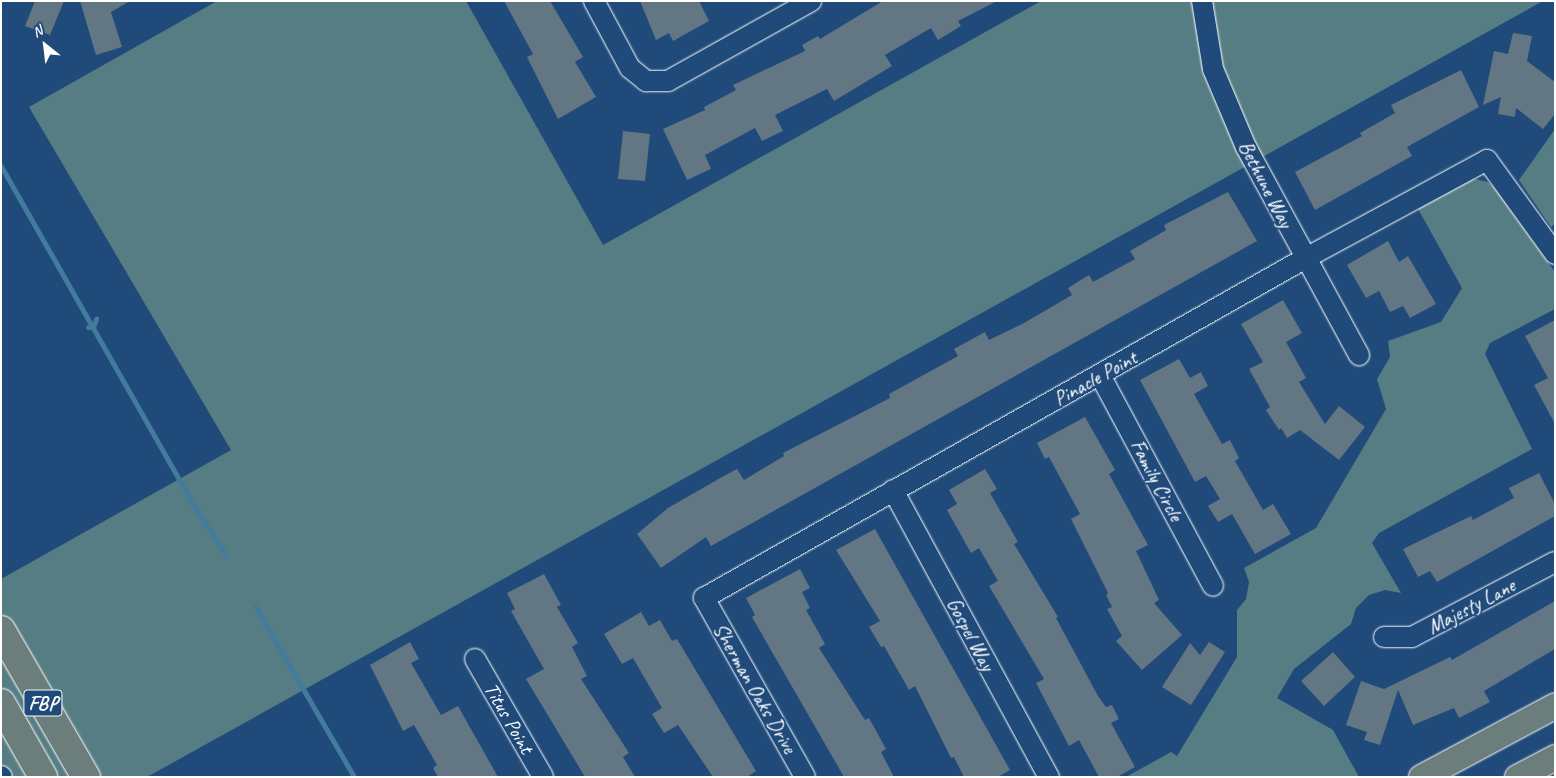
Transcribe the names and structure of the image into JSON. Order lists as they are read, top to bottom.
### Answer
{
  "streets": {
    "highway": ["FBP"],
    "street": [
      "Bethune Way",
      "Pinacle Point",
      "Family Circle",
      "Majesty Lane",
      "Gospel Way",
      "Sherman Oaks Drive",
      "Titus Point"
    ]
  },
  "crossings": [
    ["Bethune Way", "Pinacle Point"],
    ["Pinacle Point", "Family Circle"],
    ["Pinacle Point", "Gospel Way"],
    ["Pinacle Point", "Sherman Oaks Drive"]
  ],
  "north": "top left"
}
